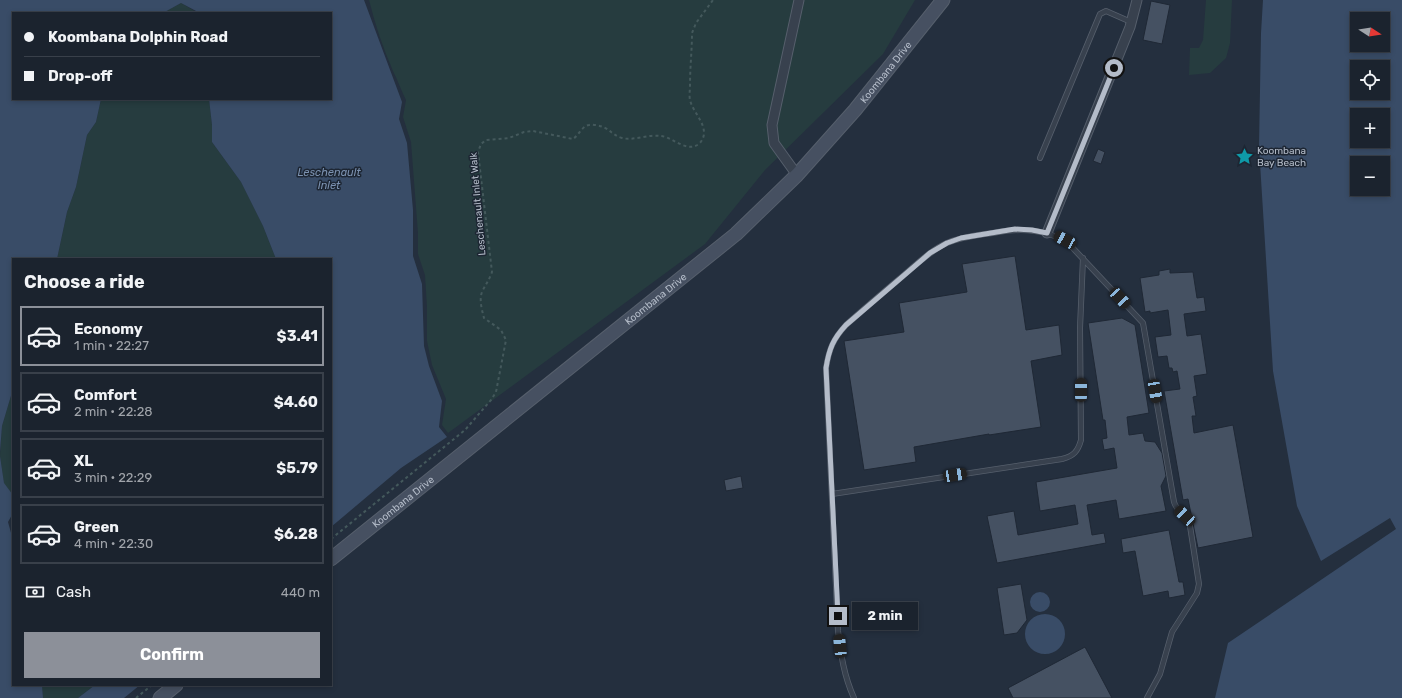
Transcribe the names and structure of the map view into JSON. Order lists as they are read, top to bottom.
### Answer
{
  "streets": {
    "main road": ["Koombana Drive"],
    "path": ["Leschenault Inlet Walk"]
  },
  "water": ["Leschenault Inlet"],
  "places": {
    "place": ["Koombana Bay Beach"]
  },
  "north": "right",
  "page": {
    "map_buttons": ["+", "−"],
    "banner": ["Koombana Dolphin Road", "Drop-off"],
    "heading": "Choose a ride",
    "list": [
      {
        "name": "Economy",
        "note": "1 min · 22:27",
        "value": "$3.41"
      },
      {
        "name": "Comfort",
        "note": "2 min · 22:28",
        "value": "$4.60"
      },
      {
        "name": "XL",
        "note": "3 min · 22:29",
        "value": "$5.79"
      },
      {
        "name": "Green",
        "note": "4 min · 22:30",
        "value": "$6.28"
      }
    ],
    "pay": ["Cash", "440 m"],
    "bubble": "2 min",
    "buttons": "Confirm"
  }
}
